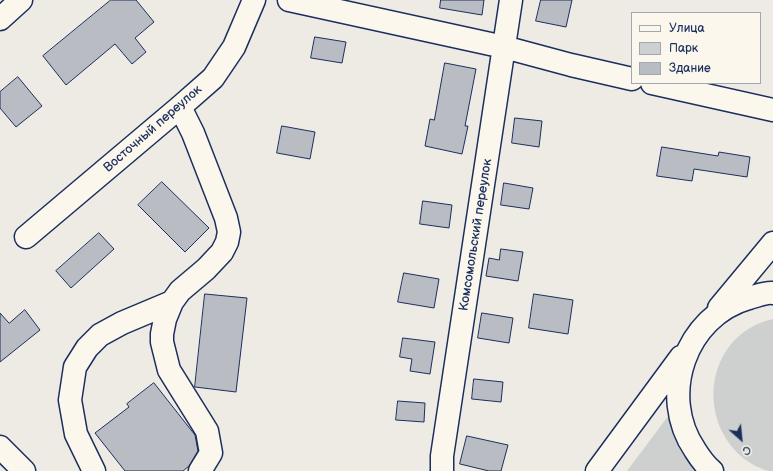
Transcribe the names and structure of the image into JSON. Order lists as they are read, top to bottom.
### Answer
{
  "streets": {
    "street": ["Восточный переулок", "Комсомольский переулок"]
  },
  "legend": ["Улица", "Парк", "Здание"],
  "north": "bottom right"
}
